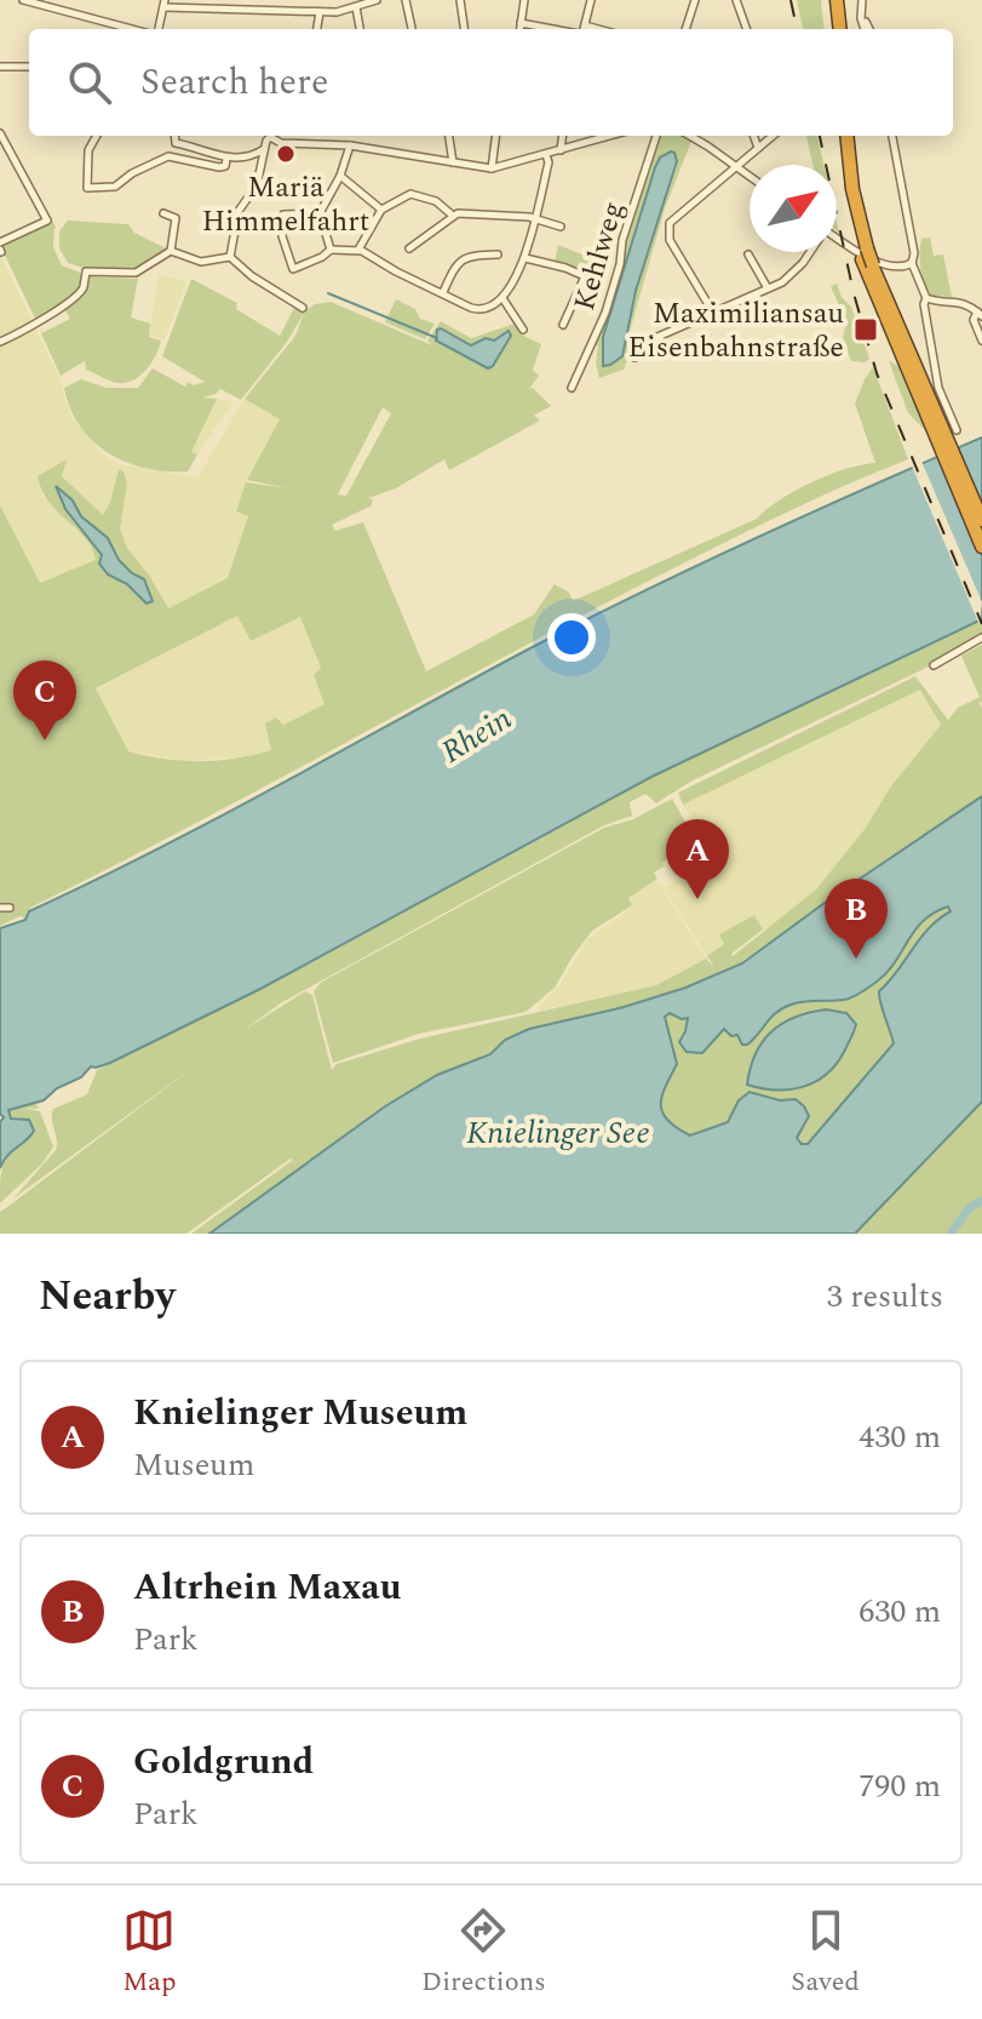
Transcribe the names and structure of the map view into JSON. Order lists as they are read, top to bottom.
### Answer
{
  "streets": {
    "street": ["Kehlweg"]
  },
  "water": ["Rhein", "Knielinger See"],
  "places": {
    "other": ["Mariä Himmelfahrt"],
    "transit": ["Maximiliansau Eisenbahnstraße"]
  },
  "north": "top right",
  "page": {
    "search": "Search here",
    "pins": ["C", "A", "B"],
    "heading": ["Nearby", "3 results"],
    "list": [
      {
        "mark": "A",
        "name": "Knielinger Museum",
        "note": "Museum",
        "value": "430 m"
      },
      {
        "mark": "B",
        "name": "Altrhein Maxau",
        "note": "Park",
        "value": "630 m"
      },
      {
        "mark": "C",
        "name": "Goldgrund",
        "note": "Park",
        "value": "790 m"
      }
    ],
    "nav": ["Map", "Directions", "Saved"]
  }
}
